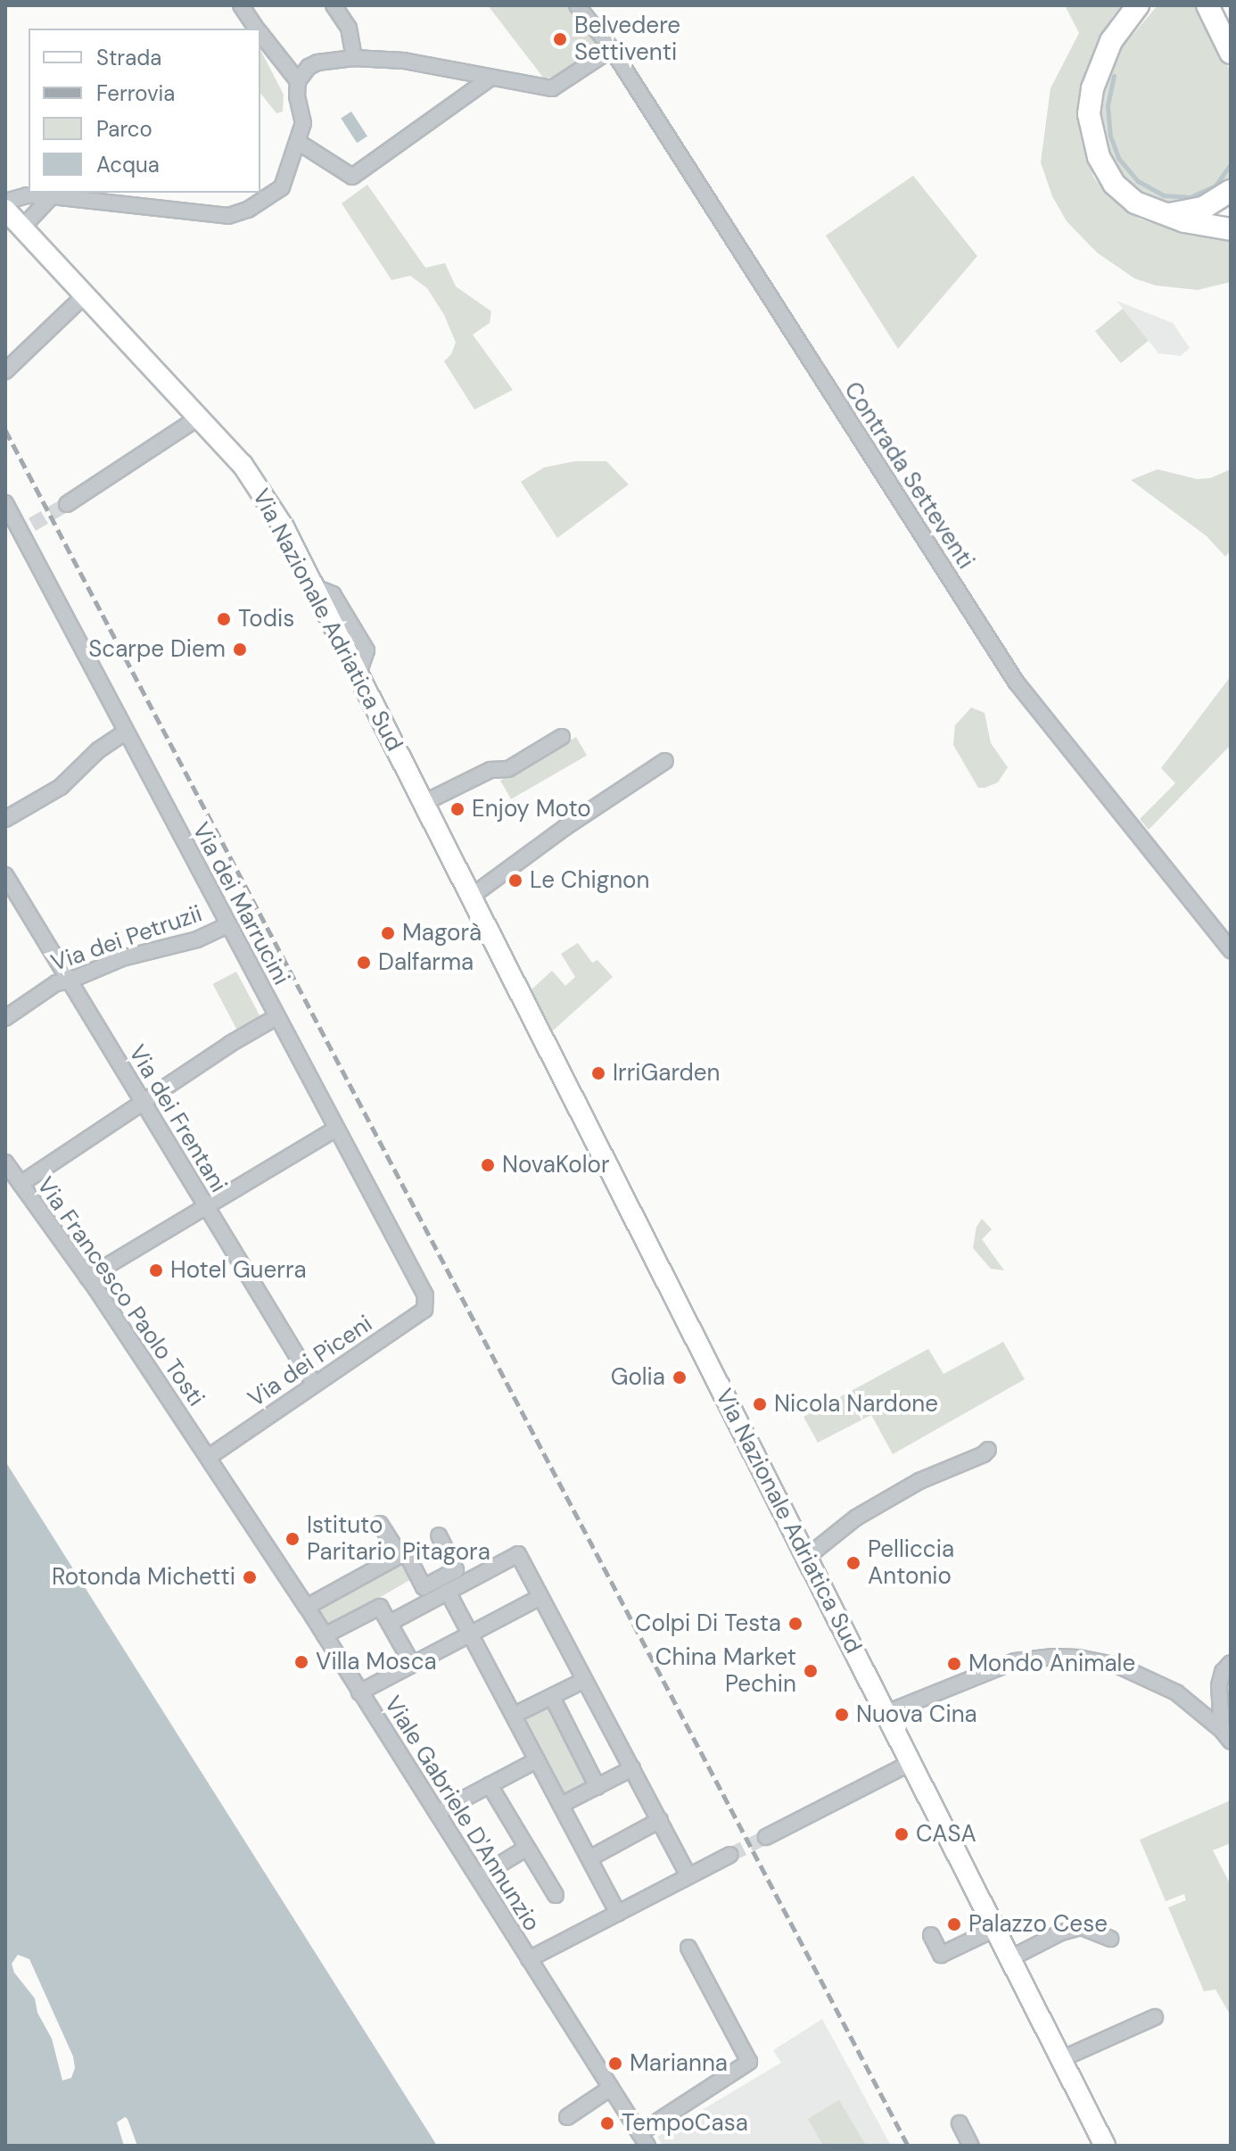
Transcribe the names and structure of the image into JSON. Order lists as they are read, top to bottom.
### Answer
{
  "streets": {
    "main road": ["Via Nazionale Adriatica Sud"],
    "street": [
      "Contrada Setteventi",
      "Via dei Marrucini",
      "Via dei Petruzii",
      "Via dei Frentani",
      "Via Francesco Paolo Tosti",
      "Via dei Piceni",
      "Viale Gabriele D'Annunzio"
    ]
  },
  "crossings": [
    ["Via dei Marrucini", "Via dei Petruzii"],
    ["Via dei Marrucini", "Via dei Piceni"],
    ["Via dei Petruzii", "Via dei Frentani"],
    ["Via dei Frentani", "Via dei Piceni"],
    ["Via Francesco Paolo Tosti", "Via dei Piceni"],
    ["Via Francesco Paolo Tosti", "Viale Gabriele D'Annunzio"],
    ["Via dei Piceni", "Viale Gabriele D'Annunzio"]
  ],
  "places": [
    "Belvedere Settiventi",
    "Todis",
    "Scarpe Diem",
    "Enjoy Moto",
    "Le Chignon",
    "Magorà",
    "Dalfarma",
    "IrriGarden",
    "NovaKolor",
    "Hotel Guerra",
    "Golia",
    "Nicola Nardone",
    "Istituto Paritario Pitagora",
    "Pelliccia Antonio",
    "Rotonda Michetti",
    "Colpi Di Testa",
    "Villa Mosca",
    "Mondo Animale",
    "China Market Pechin",
    "Nuova Cina",
    "CASA",
    "Palazzo Cese",
    "Marianna",
    "TempoCasa"
  ],
  "legend": [
    "Strada",
    "Ferrovia",
    "Parco",
    "Acqua"
  ]
}
